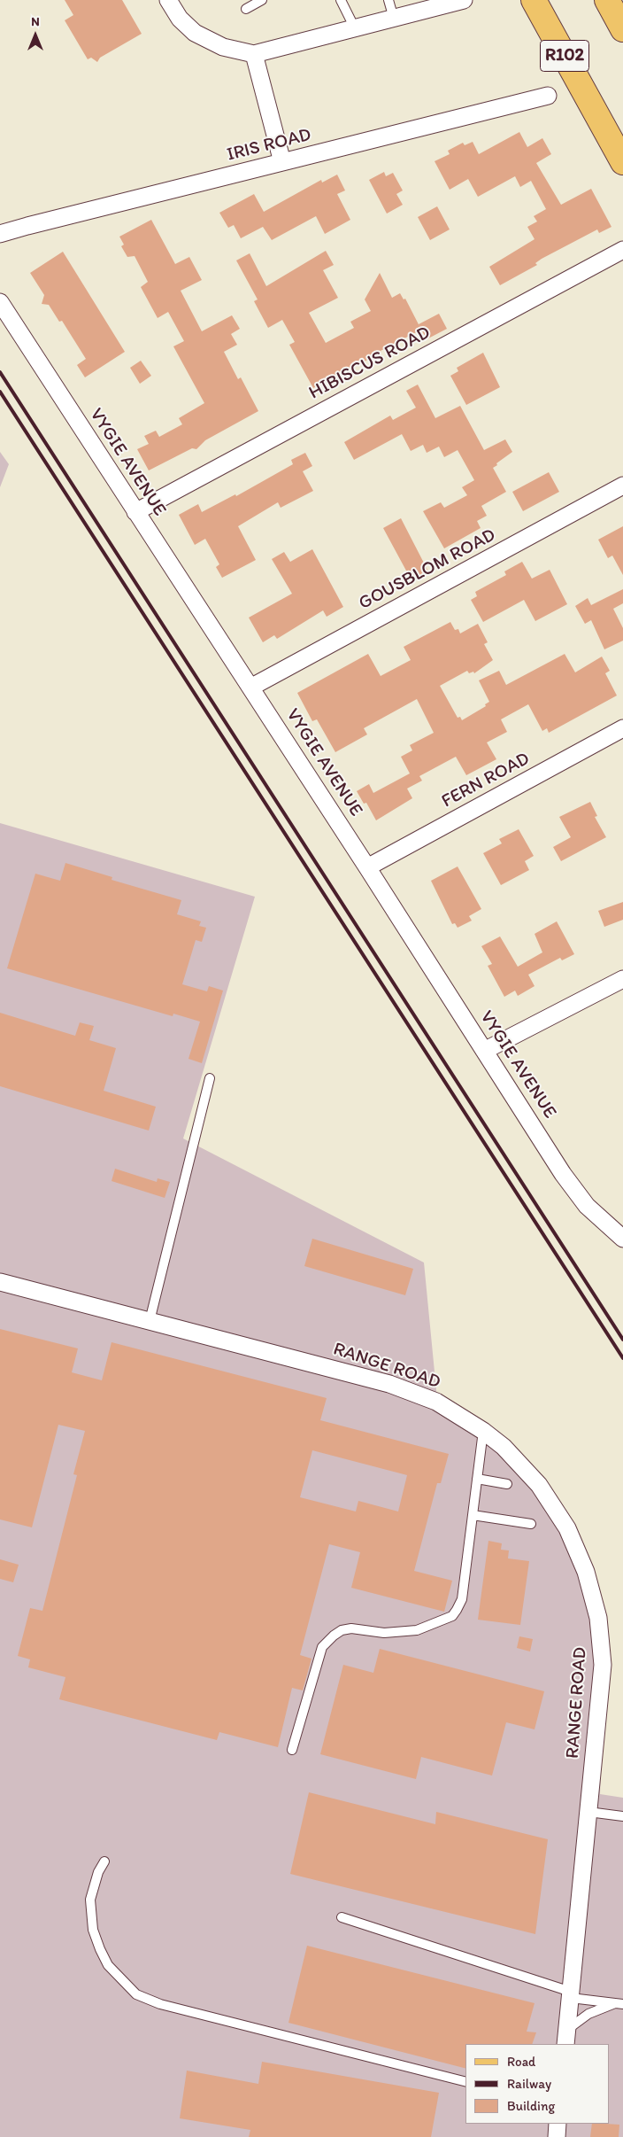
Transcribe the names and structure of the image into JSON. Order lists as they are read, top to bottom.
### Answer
{
  "streets": {
    "main road": ["R102"],
    "street": [
      "IRIS ROAD",
      "HIBISCUS ROAD",
      "VYGIE AVENUE",
      "GOUSBLOM ROAD",
      "FERN ROAD",
      "RANGE ROAD"
    ]
  },
  "crossings": [
    ["HIBISCUS ROAD", "VYGIE AVENUE"],
    ["VYGIE AVENUE", "GOUSBLOM ROAD"],
    ["VYGIE AVENUE", "FERN ROAD"]
  ],
  "legend": ["Road", "Railway", "Building"],
  "north": "top"
}
